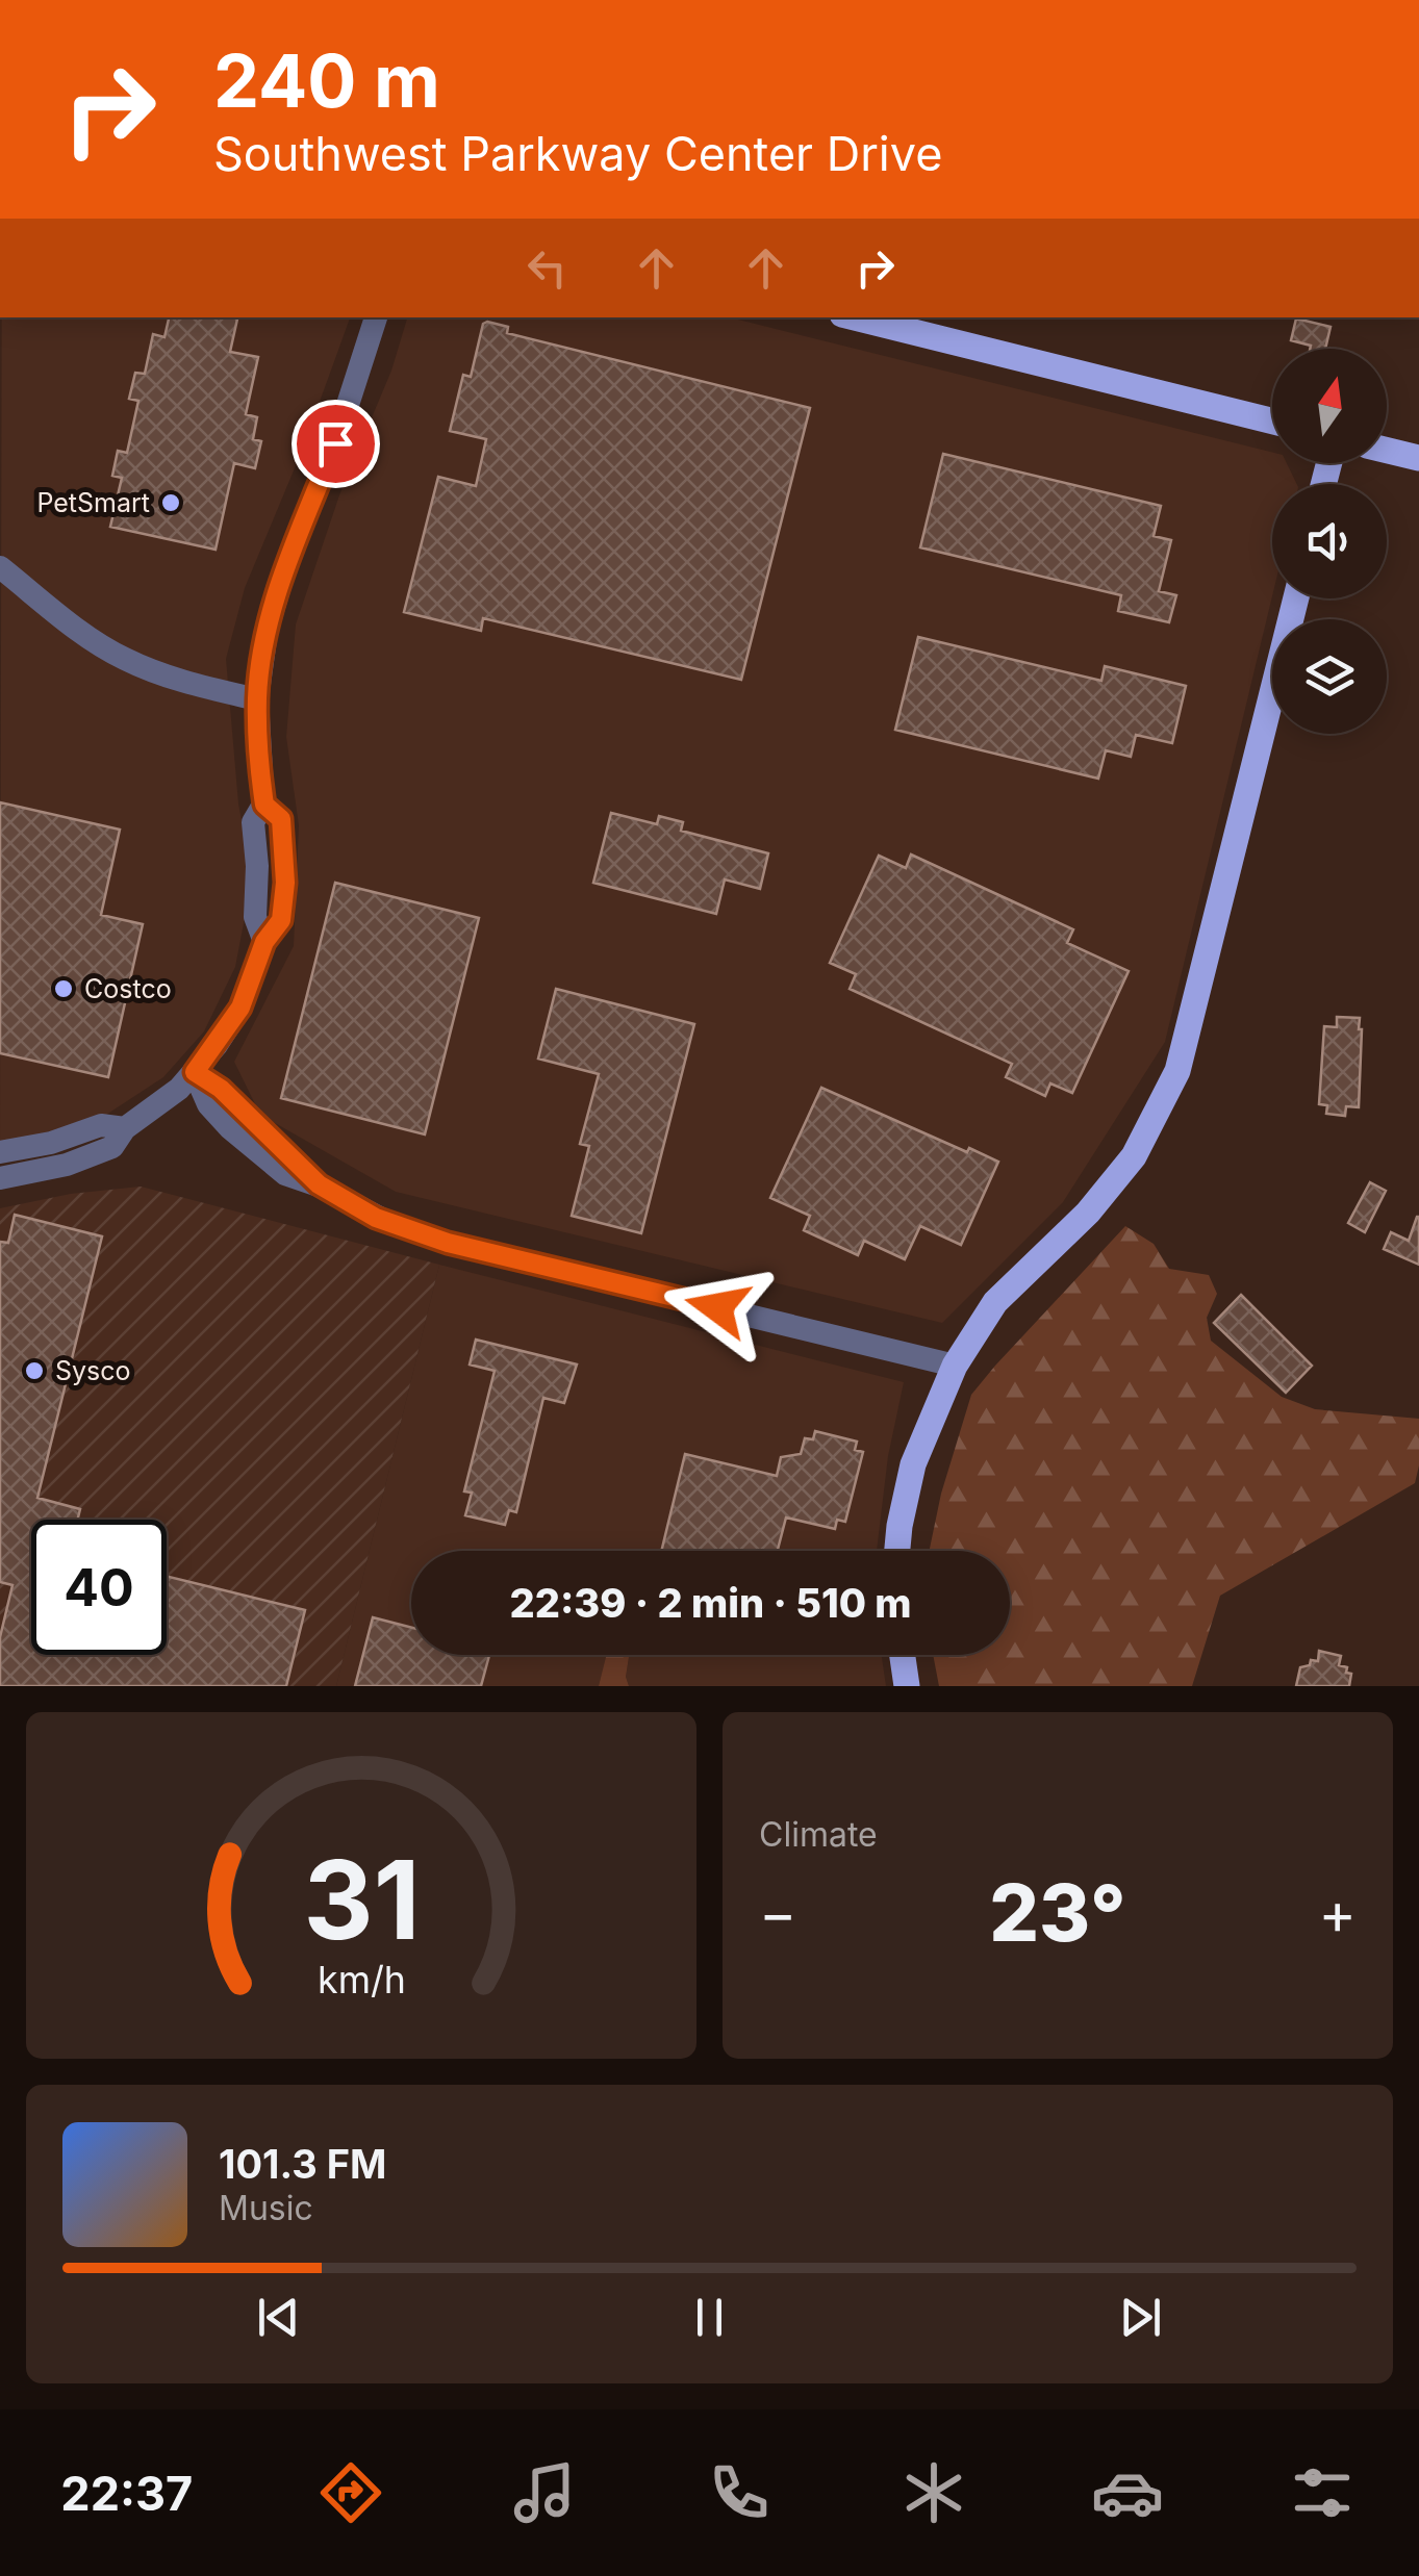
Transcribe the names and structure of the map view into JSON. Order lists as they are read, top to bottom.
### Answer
{
  "places": ["PetSmart", "Costco", "Sysco"],
  "north": "top",
  "page": {
    "turn": ["240 m", "Southwest Parkway Center Drive"],
    "limit": "40",
    "trip": "22:39 · 2 min · 510 m",
    "tile": "Climate",
    "heat": ["−", "23°", "+"],
    "song": ["101.3 FM", "Music"],
    "tabs": "22:37",
    "gauge": ["31", "km/h"]
  }
}
